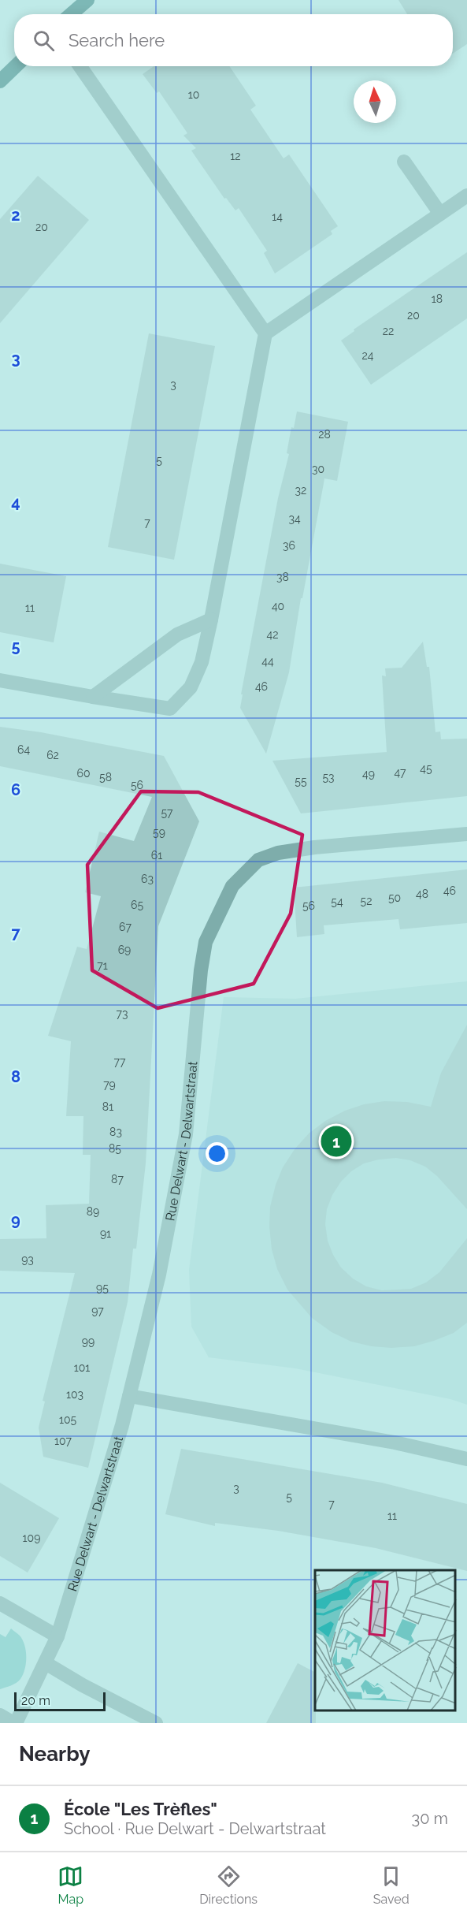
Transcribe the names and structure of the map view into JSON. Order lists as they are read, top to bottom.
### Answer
{
  "streets": {
    "street": ["Rue Delwart - Delwartstraat"]
  },
  "house_numbers": [
    "10",
    "12",
    "14",
    "20",
    "18",
    "20",
    "22",
    "24",
    "3",
    "28",
    "5",
    "30",
    "32",
    "34",
    "7",
    "36",
    "38",
    "40",
    "11",
    "42",
    "44",
    "46",
    "64",
    "62",
    "45",
    "47",
    "60",
    "49",
    "58",
    "53",
    "55",
    "56",
    "57",
    "59",
    "61",
    "63",
    "46",
    "48",
    "50",
    "52",
    "54",
    "65",
    "56",
    "67",
    "69",
    "71",
    "73",
    "77",
    "79",
    "81",
    "83",
    "85",
    "87",
    "89",
    "91",
    "93",
    "95",
    "97",
    "99",
    "101",
    "103",
    "105",
    "107",
    "3",
    "5",
    "7",
    "11",
    "109"
  ],
  "scale_bar": "20 m",
  "north": "top",
  "page": {
    "search": "Search here",
    "pins": "1",
    "scale": "20 m",
    "heading": "Nearby",
    "list": [
      {
        "mark": "1",
        "name": "École \"Les Trèfles\"",
        "note": "School · Rue Delwart - Delwartstraat",
        "value": "30 m"
      }
    ],
    "nav": ["Map", "Directions", "Saved"]
  },
  "grid": {
    "rows": [
      "2",
      "3",
      "4",
      "5",
      "6",
      "7",
      "8",
      "9"
    ]
  }
}
